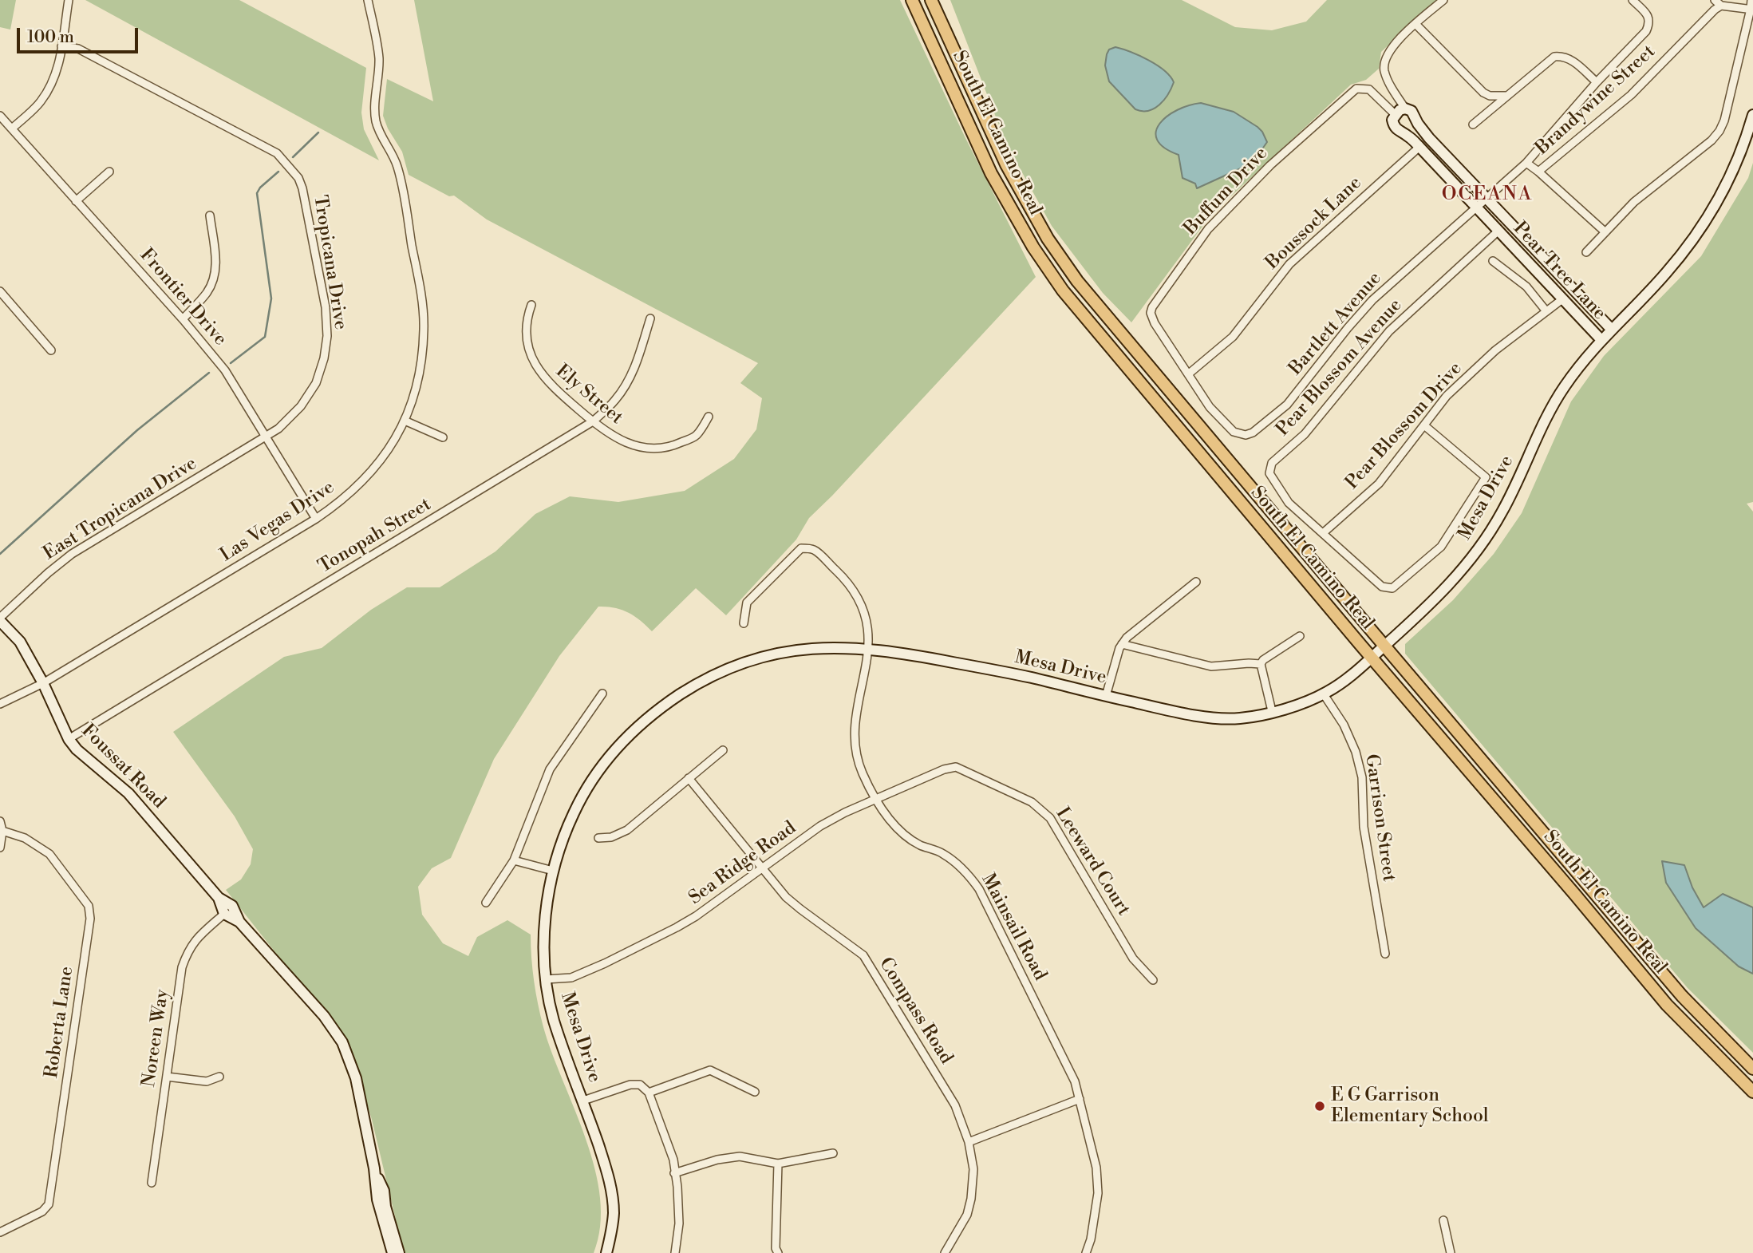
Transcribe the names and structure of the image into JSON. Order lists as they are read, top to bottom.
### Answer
{
  "streets": {
    "main road": [
      "South El Camino Real",
      "Pear Tree Lane",
      "Mesa Drive",
      "Foussat Road"
    ],
    "street": [
      "Brandywine Street",
      "Buffum Drive",
      "Boussock Lane",
      "Tropicana Drive",
      "Frontier Drive",
      "Bartlett Avenue",
      "Pear Blossom Avenue",
      "Ely Street",
      "Pear Blossom Drive",
      "East Tropicana Drive",
      "Las Vegas Drive",
      "Tonopah Street",
      "Garrison Street",
      "Leeward Court",
      "Sea Ridge Road",
      "Mainsail Road",
      "Compass Road",
      "Roberta Lane",
      "Noreen Way"
    ]
  },
  "crossings": [
    ["South El Camino Real", "Mesa Drive"],
    ["Buffum Drive", "Boussock Lane"],
    ["Buffum Drive", "Pear Tree Lane"],
    ["Buffum Drive", "Bartlett Avenue"],
    ["Boussock Lane", "Pear Tree Lane"],
    ["Boussock Lane", "Bartlett Avenue"],
    ["Tropicana Drive", "Frontier Drive"],
    ["Tropicana Drive", "East Tropicana Drive"],
    ["Pear Tree Lane", "Bartlett Avenue"],
    ["Pear Tree Lane", "Pear Blossom Avenue"],
    ["Pear Tree Lane", "Pear Blossom Drive"],
    ["Pear Tree Lane", "Mesa Drive"],
    ["Frontier Drive", "East Tropicana Drive"],
    ["Frontier Drive", "Las Vegas Drive"],
    ["Pear Blossom Avenue", "Pear Blossom Drive"],
    ["Ely Street", "Tonopah Street"],
    ["Mesa Drive", "Garrison Street"],
    ["Mesa Drive", "Sea Ridge Road"],
    ["Mesa Drive", "Mainsail Road"],
    ["East Tropicana Drive", "Foussat Road"],
    ["Las Vegas Drive", "Foussat Road"],
    ["Tonopah Street", "Foussat Road"],
    ["Foussat Road", "Noreen Way"],
    ["Leeward Court", "Sea Ridge Road"],
    ["Sea Ridge Road", "Mainsail Road"],
    ["Sea Ridge Road", "Compass Road"]
  ],
  "districts": ["OCEANA"],
  "places": ["E G Garrison Elementary School"],
  "scale_bar": "100 m"
}
